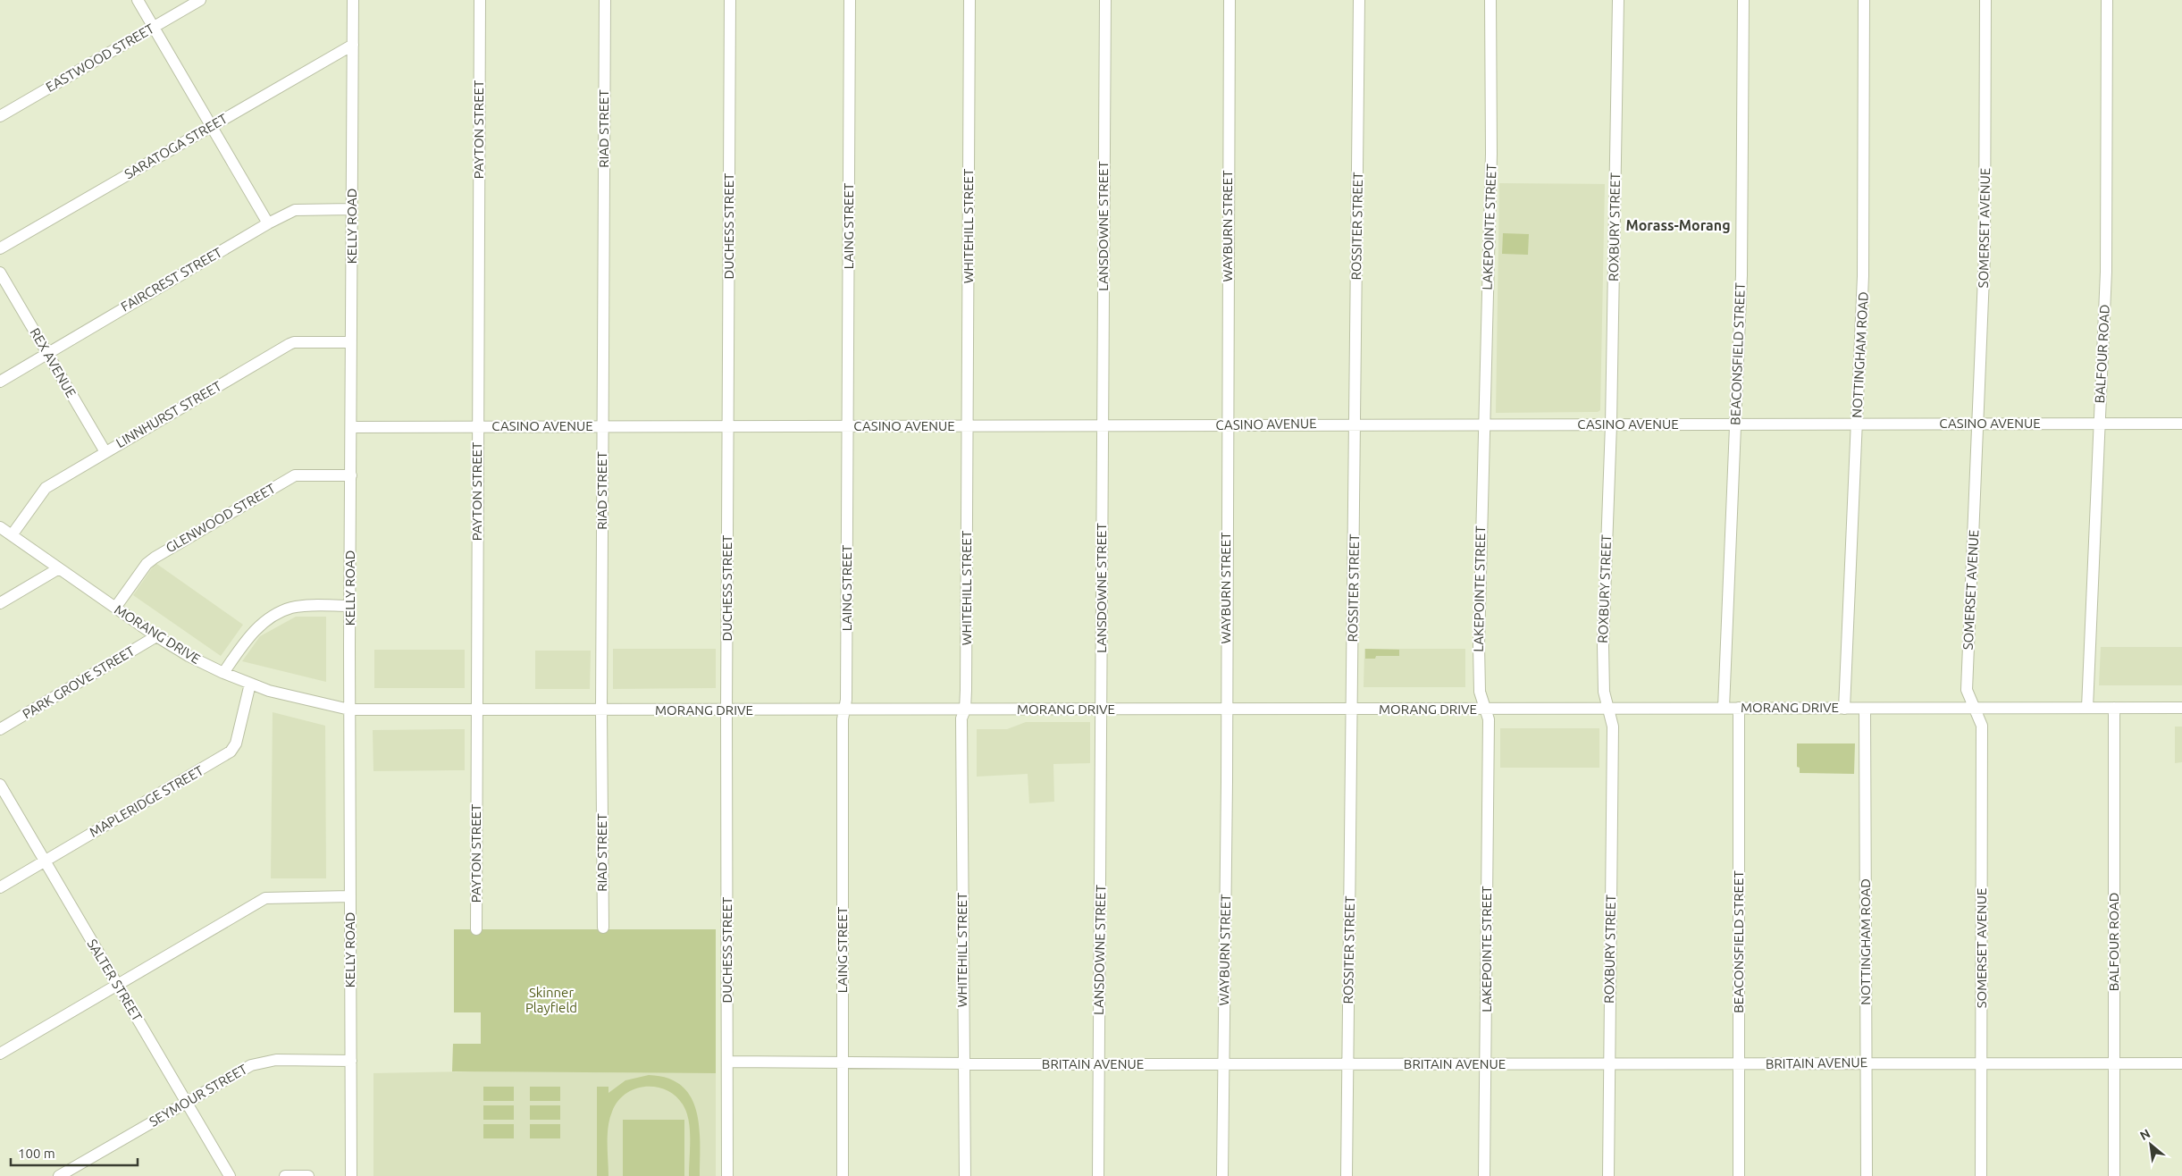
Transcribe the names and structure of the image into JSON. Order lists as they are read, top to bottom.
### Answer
{
  "streets": {
    "street": [
      "EASTWOOD STREET",
      "RIAD STREET",
      "PAYTON STREET",
      "SARATOGA STREET",
      "KELLY ROAD",
      "DUCHESS STREET",
      "LAING STREET",
      "WHITEHILL STREET",
      "LANSDOWNE STREET",
      "WAYBURN STREET",
      "ROSSITER STREET",
      "LAKEPOINTE STREET",
      "ROXBURY STREET",
      "SOMERSET AVENUE",
      "FAIRCREST STREET",
      "BEACONSFIELD STREET",
      "BALFOUR ROAD",
      "NOTTINGHAM ROAD",
      "REX AVENUE",
      "LINNHURST STREET",
      "CASINO AVENUE",
      "GLENWOOD STREET",
      "MORANG DRIVE",
      "PARK GROVE STREET",
      "MAPLERIDGE STREET",
      "SALTER STREET",
      "BRITAIN AVENUE",
      "SEYMOUR STREET"
    ]
  },
  "crossings": [
    ["RIAD STREET", "CASINO AVENUE"],
    ["RIAD STREET", "MORANG DRIVE"],
    ["PAYTON STREET", "CASINO AVENUE"],
    ["PAYTON STREET", "MORANG DRIVE"],
    ["SARATOGA STREET", "KELLY ROAD"],
    ["KELLY ROAD", "FAIRCREST STREET"],
    ["KELLY ROAD", "LINNHURST STREET"],
    ["KELLY ROAD", "CASINO AVENUE"],
    ["KELLY ROAD", "GLENWOOD STREET"],
    ["KELLY ROAD", "MORANG DRIVE"],
    ["KELLY ROAD", "SEYMOUR STREET"],
    ["DUCHESS STREET", "CASINO AVENUE"],
    ["DUCHESS STREET", "MORANG DRIVE"],
    ["DUCHESS STREET", "BRITAIN AVENUE"],
    ["LAING STREET", "CASINO AVENUE"],
    ["LAING STREET", "MORANG DRIVE"],
    ["LAING STREET", "BRITAIN AVENUE"],
    ["WHITEHILL STREET", "CASINO AVENUE"],
    ["WHITEHILL STREET", "MORANG DRIVE"],
    ["WHITEHILL STREET", "BRITAIN AVENUE"],
    ["LANSDOWNE STREET", "CASINO AVENUE"],
    ["LANSDOWNE STREET", "MORANG DRIVE"],
    ["LANSDOWNE STREET", "BRITAIN AVENUE"],
    ["WAYBURN STREET", "CASINO AVENUE"],
    ["WAYBURN STREET", "MORANG DRIVE"],
    ["WAYBURN STREET", "BRITAIN AVENUE"],
    ["ROSSITER STREET", "CASINO AVENUE"],
    ["ROSSITER STREET", "MORANG DRIVE"],
    ["ROSSITER STREET", "BRITAIN AVENUE"],
    ["LAKEPOINTE STREET", "CASINO AVENUE"],
    ["LAKEPOINTE STREET", "MORANG DRIVE"],
    ["LAKEPOINTE STREET", "BRITAIN AVENUE"],
    ["ROXBURY STREET", "CASINO AVENUE"],
    ["ROXBURY STREET", "MORANG DRIVE"],
    ["ROXBURY STREET", "BRITAIN AVENUE"],
    ["SOMERSET AVENUE", "CASINO AVENUE"],
    ["SOMERSET AVENUE", "MORANG DRIVE"],
    ["SOMERSET AVENUE", "BRITAIN AVENUE"],
    ["FAIRCREST STREET", "REX AVENUE"],
    ["BEACONSFIELD STREET", "CASINO AVENUE"],
    ["BEACONSFIELD STREET", "MORANG DRIVE"],
    ["BEACONSFIELD STREET", "BRITAIN AVENUE"],
    ["BALFOUR ROAD", "CASINO AVENUE"],
    ["BALFOUR ROAD", "MORANG DRIVE"],
    ["BALFOUR ROAD", "BRITAIN AVENUE"],
    ["NOTTINGHAM ROAD", "CASINO AVENUE"],
    ["NOTTINGHAM ROAD", "MORANG DRIVE"],
    ["NOTTINGHAM ROAD", "BRITAIN AVENUE"],
    ["REX AVENUE", "LINNHURST STREET"],
    ["LINNHURST STREET", "MORANG DRIVE"],
    ["GLENWOOD STREET", "MORANG DRIVE"],
    ["MORANG DRIVE", "PARK GROVE STREET"],
    ["MORANG DRIVE", "MAPLERIDGE STREET"],
    ["MAPLERIDGE STREET", "SALTER STREET"],
    ["SALTER STREET", "SEYMOUR STREET"]
  ],
  "districts": ["Morass-Morang"],
  "parks": ["Skinner Playfield"],
  "scale_bar": "100 m",
  "north": "top left"
}
